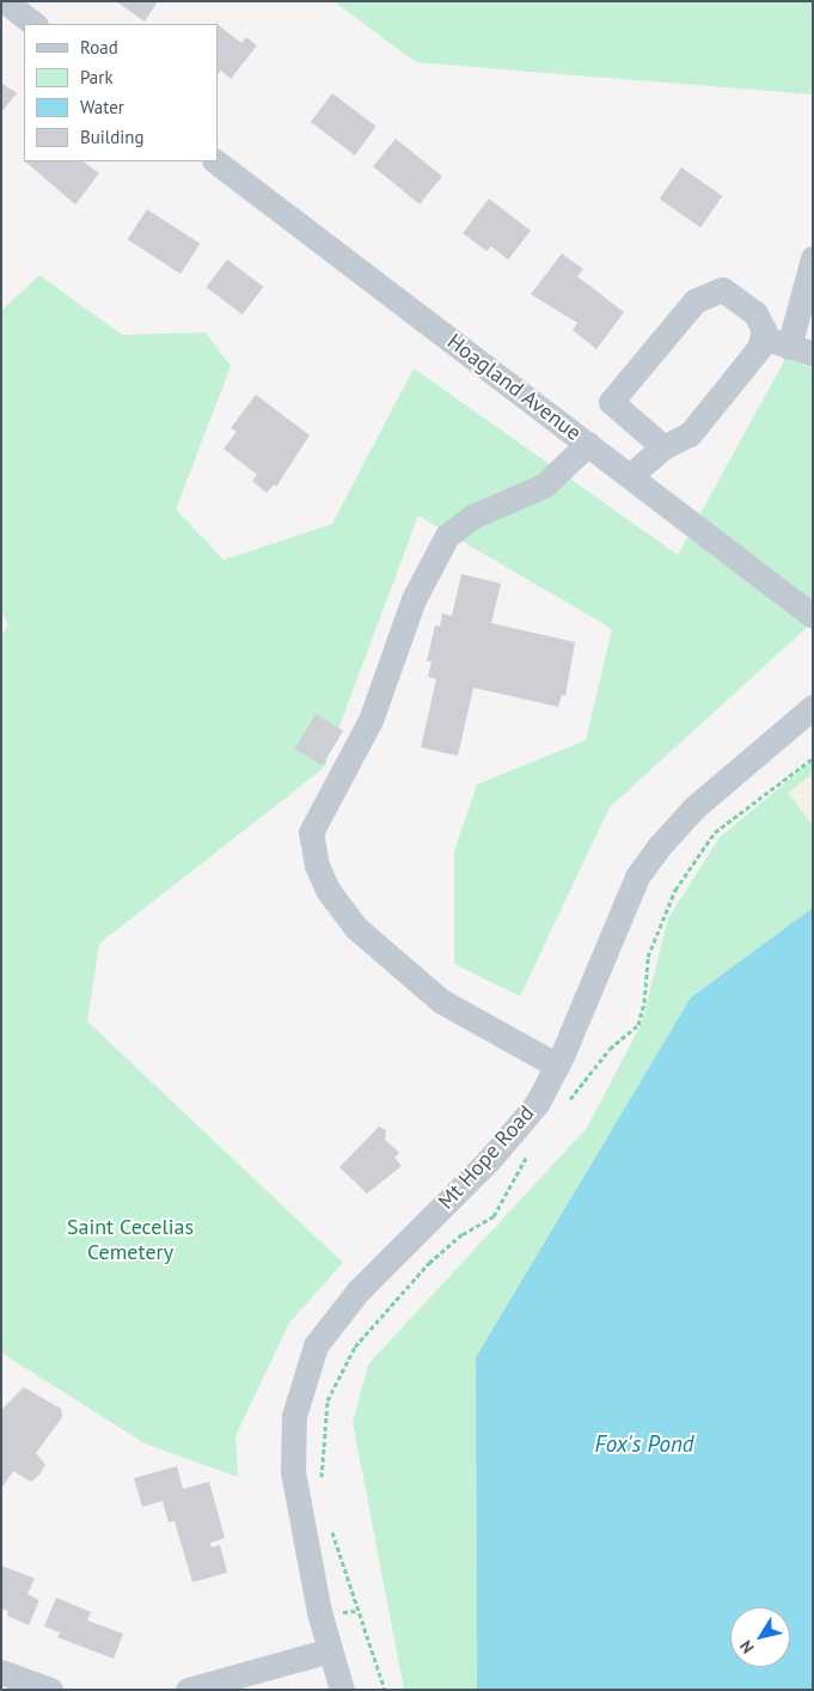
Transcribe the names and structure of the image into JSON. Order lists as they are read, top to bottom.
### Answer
{
  "streets": {
    "street": ["Hoagland Avenue", "Mt Hope Road"]
  },
  "water": ["Fox's Pond"],
  "parks": ["Saint Cecelias Cemetery"],
  "legend": [
    "Road",
    "Park",
    "Water",
    "Building"
  ],
  "north": "bottom left"
}
